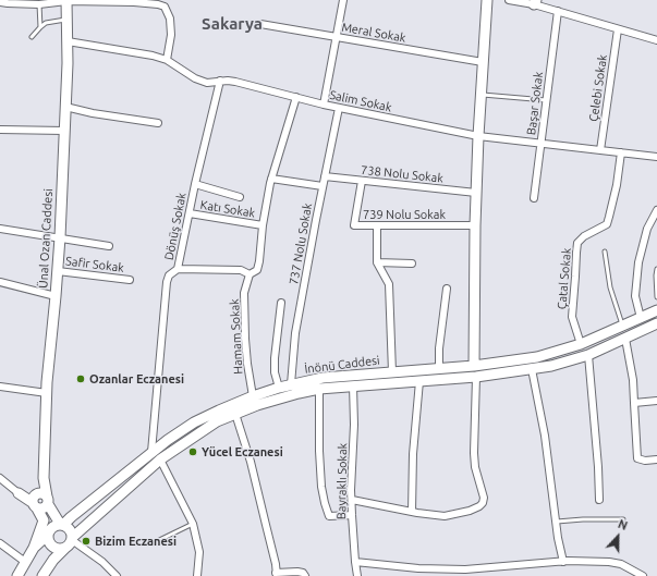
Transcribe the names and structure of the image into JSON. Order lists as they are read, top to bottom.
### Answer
{
  "streets": {
    "main road": ["Ünal Ozan Caddesi", "İnönü Caddesi"],
    "street": [
      "Meral Sokak",
      "Çelebi Sokak",
      "Salim Sokak",
      "Başar Sokak",
      "738 Nolu Sokak",
      "Katı Sokak",
      "739 Nolu Sokak",
      "Dönüş Sokak",
      "737 Nolu Sokak",
      "Safir Sokak",
      "Çatal Sokak",
      "Hamam Sokak",
      "Bayraklı Sokak"
    ]
  },
  "crossings": [
    ["Çelebi Sokak", "Salim Sokak"],
    ["Salim Sokak", "Başar Sokak"],
    ["Salim Sokak", "Dönüş Sokak"],
    ["Salim Sokak", "Ünal Ozan Caddesi"],
    ["Salim Sokak", "737 Nolu Sokak"],
    ["Salim Sokak", "Çatal Sokak"],
    ["738 Nolu Sokak", "739 Nolu Sokak"],
    ["738 Nolu Sokak", "737 Nolu Sokak"],
    ["Katı Sokak", "Dönüş Sokak"],
    ["Katı Sokak", "Hamam Sokak"],
    ["Dönüş Sokak", "İnönü Caddesi"],
    ["Ünal Ozan Caddesi", "Safir Sokak"],
    ["737 Nolu Sokak", "İnönü Caddesi"],
    ["Çatal Sokak", "İnönü Caddesi"],
    ["Hamam Sokak", "İnönü Caddesi"],
    ["İnönü Caddesi", "Bayraklı Sokak"]
  ],
  "districts": ["Sakarya"],
  "places": ["Ozanlar Eczanesi", "Yücel Eczanesi", "Bizim Eczanesi"],
  "north": "top"
}
